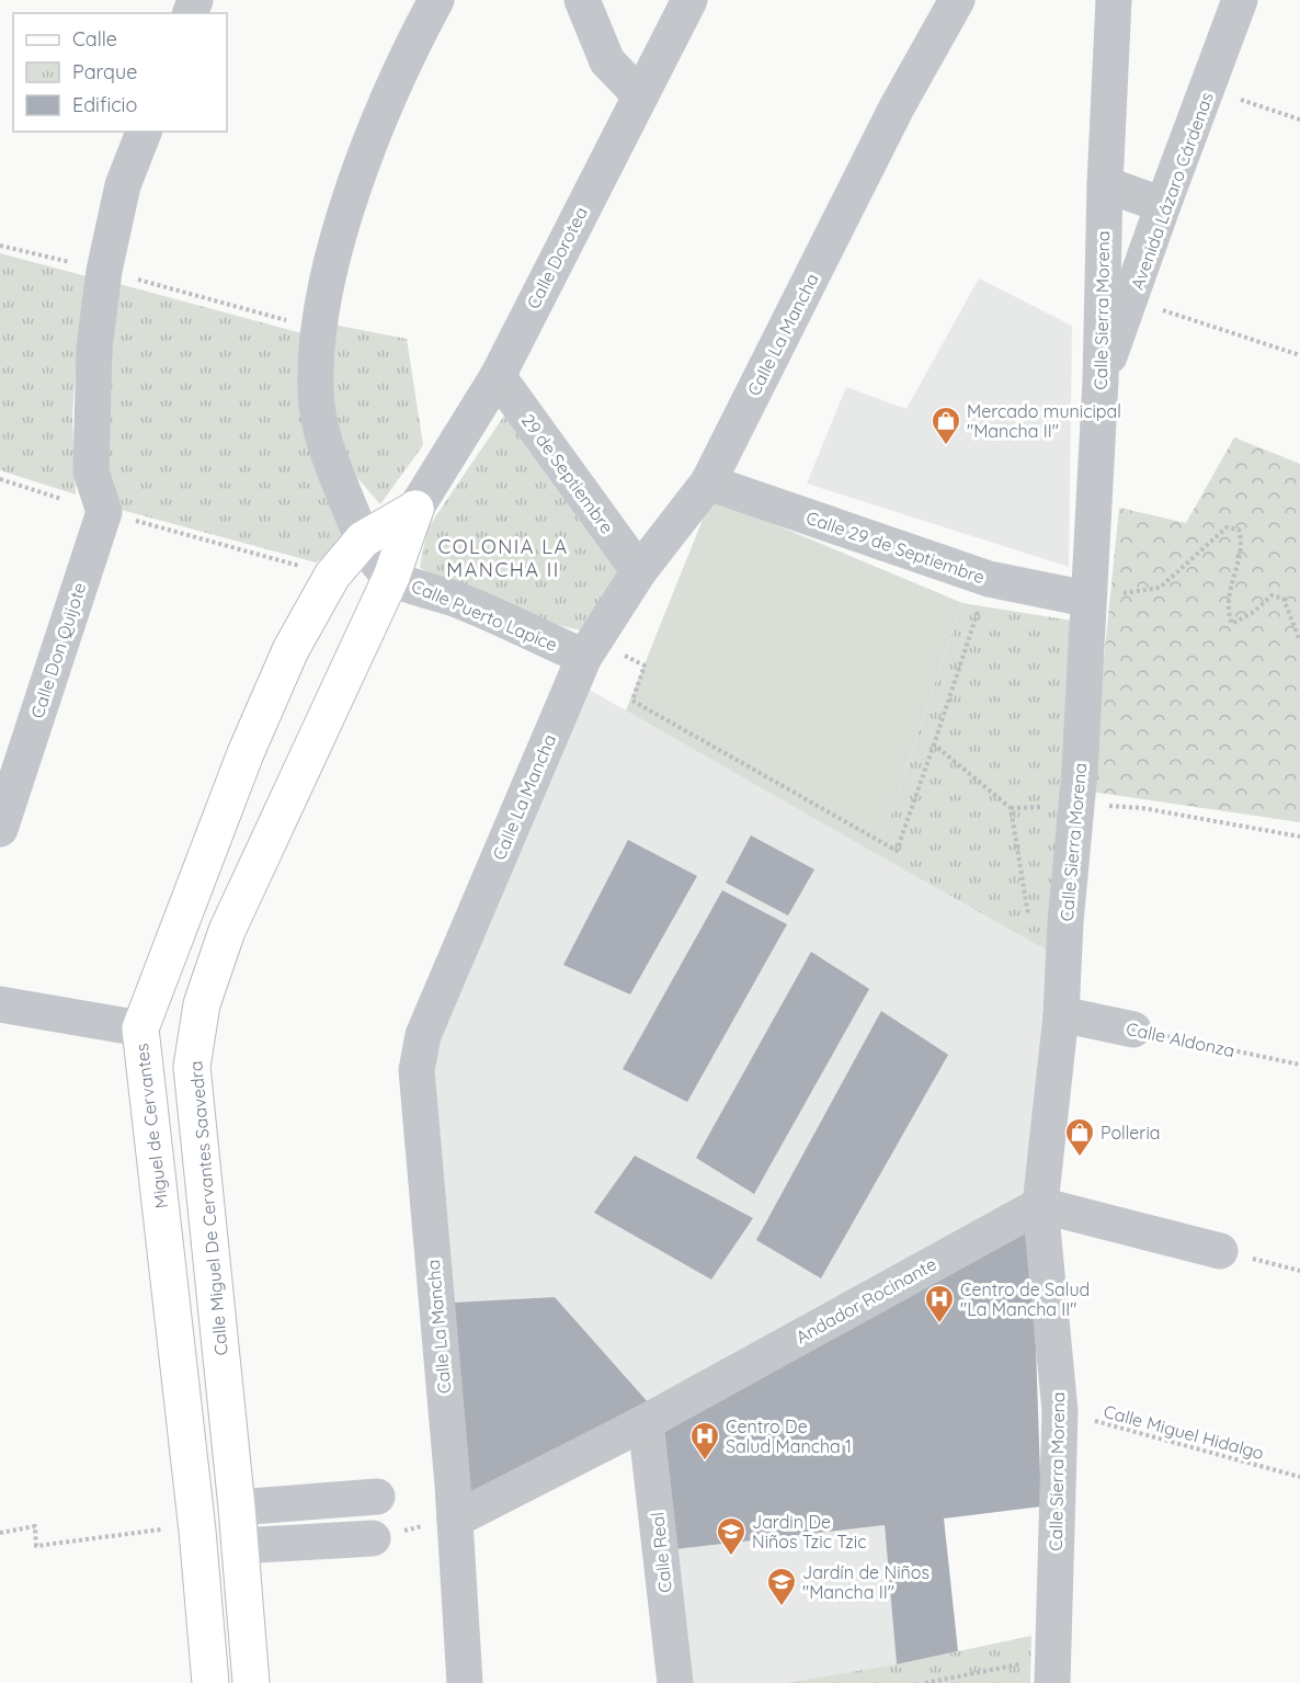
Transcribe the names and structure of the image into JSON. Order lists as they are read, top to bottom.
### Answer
{
  "streets": {
    "main road": ["Calle Dorotea", "Miguel de Cervantes", "Calle Miguel De Cervantes Saavedra"],
    "street": [
      "Avenida Lázaro Cárdenas",
      "Calle Sierra Morena",
      "Calle La Mancha",
      "29 de Septiembre",
      "Calle 29 de Septiembre",
      "Calle Puerto Lapice",
      "Calle Don Quijote",
      "Calle Aldonza",
      "Andador Rocinante",
      "Calle Real"
    ],
    "path": ["Calle Miguel Hidalgo"]
  },
  "crossings": [
    ["Avenida Lázaro Cárdenas", "Calle Sierra Morena"],
    ["Calle Dorotea", "29 de Septiembre"],
    ["Calle Dorotea", "Calle Puerto Lapice"],
    ["Calle Dorotea", "Miguel de Cervantes"],
    ["Calle Dorotea", "Calle Miguel De Cervantes Saavedra"],
    ["Calle Sierra Morena", "Calle 29 de Septiembre"],
    ["Calle Sierra Morena", "Calle Aldonza"],
    ["Calle Sierra Morena", "Andador Rocinante"],
    ["Calle Sierra Morena", "Calle Miguel Hidalgo"],
    ["Calle La Mancha", "29 de Septiembre"],
    ["Calle La Mancha", "Calle 29 de Septiembre"],
    ["Calle La Mancha", "Calle Puerto Lapice"],
    ["Calle La Mancha", "Andador Rocinante"],
    ["Calle Puerto Lapice", "Miguel de Cervantes"],
    ["Calle Puerto Lapice", "Calle Miguel De Cervantes Saavedra"],
    ["Andador Rocinante", "Calle Real"]
  ],
  "districts": ["COLONIA LA MANCHA II"],
  "places": {
    "shop": ["Mercado municipal \"Mancha II\"", "Polleria"],
    "hospital": ["Centro de Salud \"La Mancha II\"", "Centro De Salud Mancha 1"],
    "school or university": ["Jardin De Niños Tzic Tzic", "Jardín de Niños \"Mancha II\""]
  },
  "legend": ["Calle", "Parque", "Edificio"]
}
